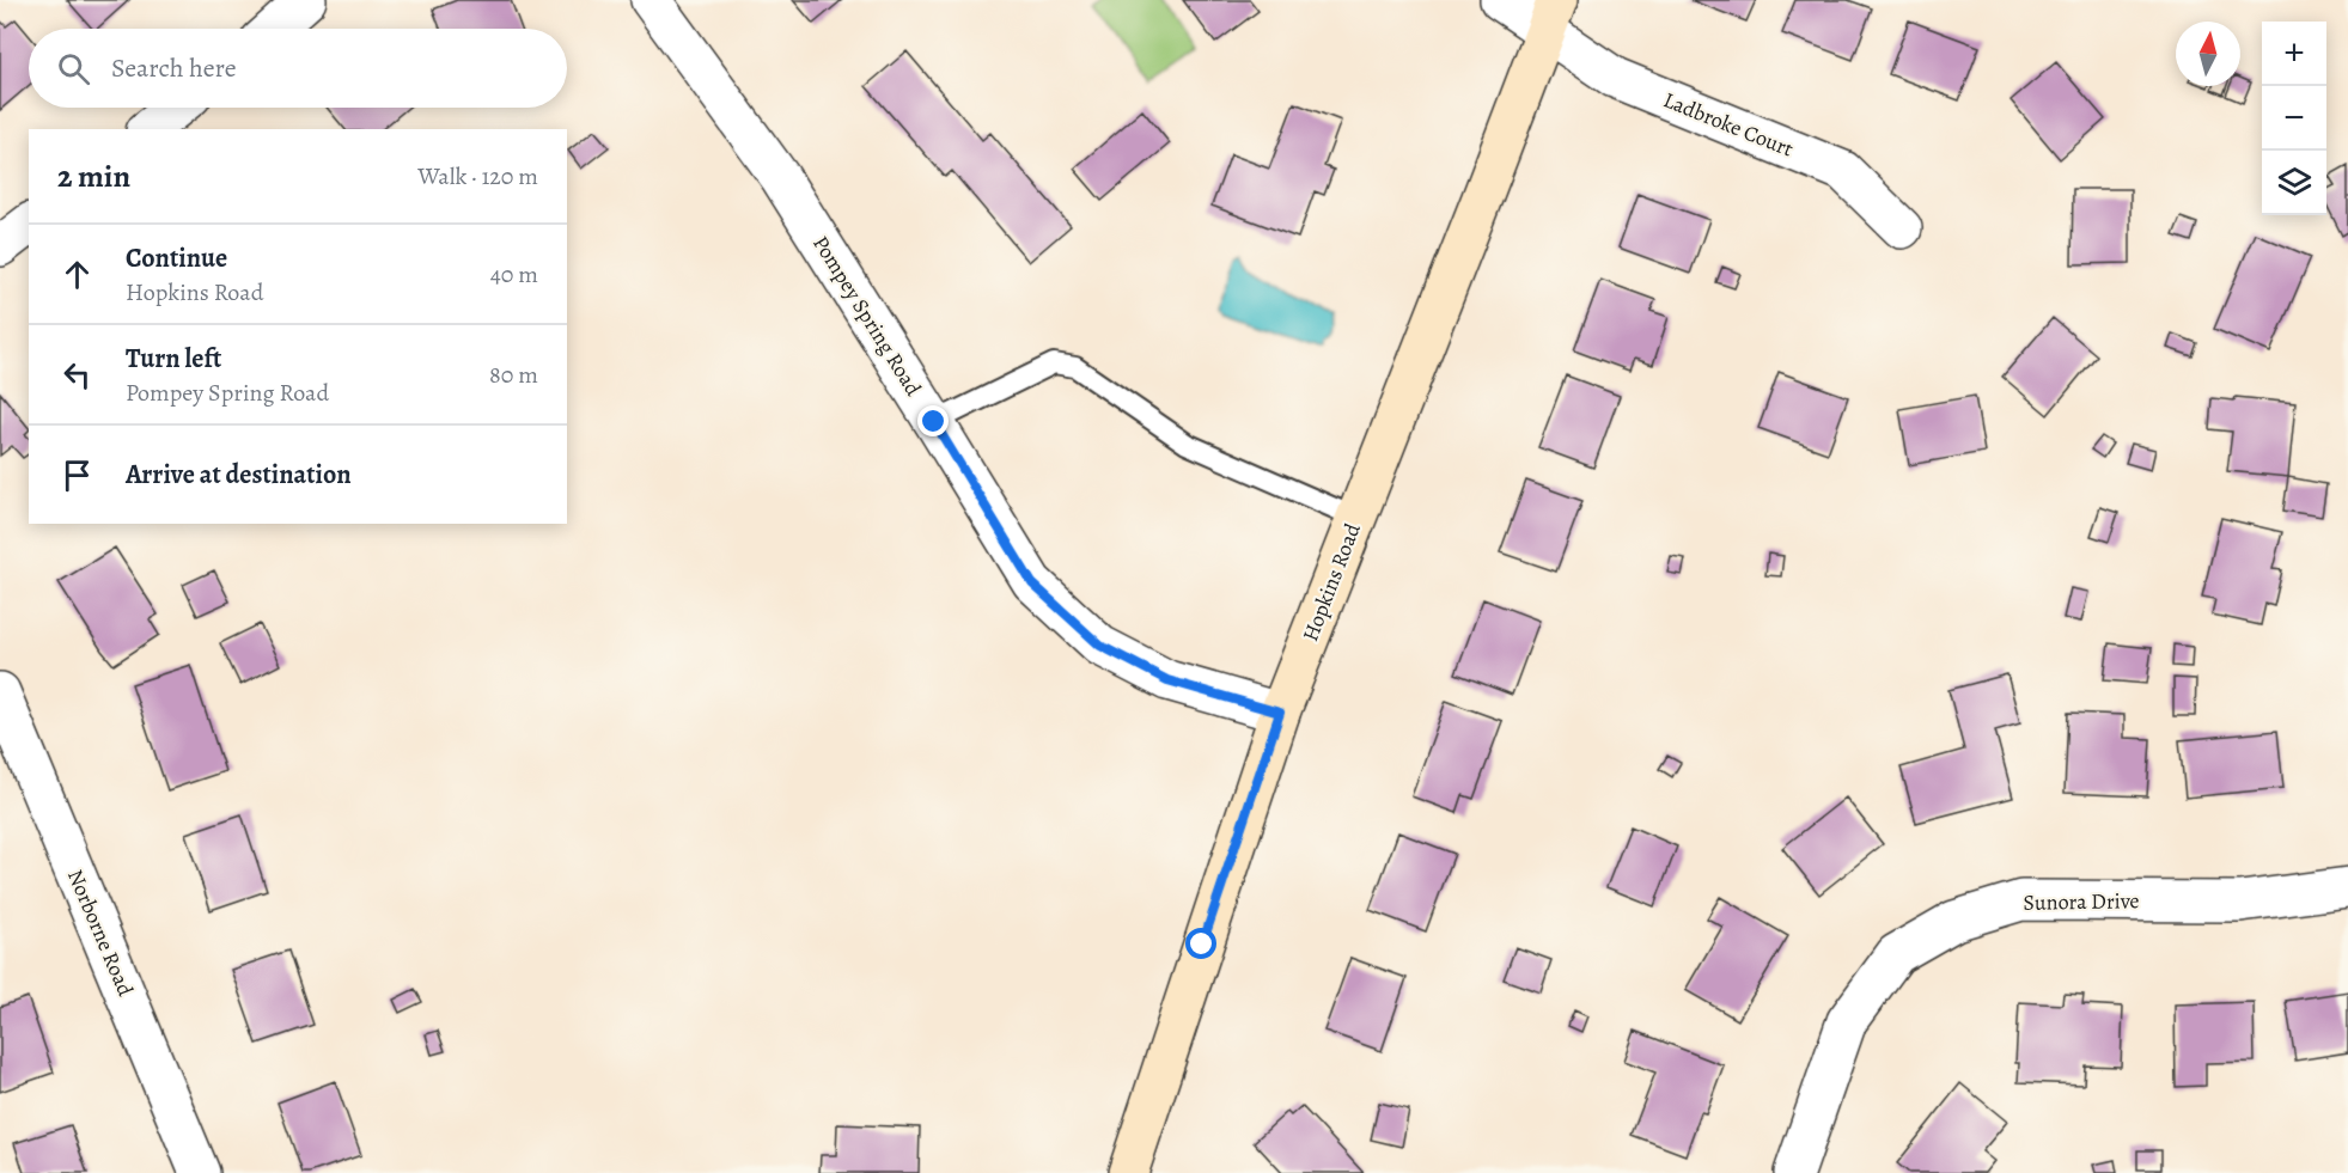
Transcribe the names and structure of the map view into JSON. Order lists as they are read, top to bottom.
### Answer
{
  "streets": {
    "main road": ["Hopkins Road"],
    "street": [
      "Ladbroke Court",
      "Pompey Spring Road",
      "Sunora Drive",
      "Norborne Road"
    ]
  },
  "crossings": [
    ["Ladbroke Court", "Hopkins Road"],
    ["Pompey Spring Road", "Hopkins Road"]
  ],
  "north": "top",
  "page": {
    "map_buttons": ["+", "−"],
    "search": "Search here",
    "heading": ["2 min", "Walk · 120 m"],
    "list": [
      ["Continue", "Hopkins Road", "40 m"],
      ["Turn left", "Pompey Spring Road", "80 m"],
      "Arrive at destination"
    ]
  }
}
